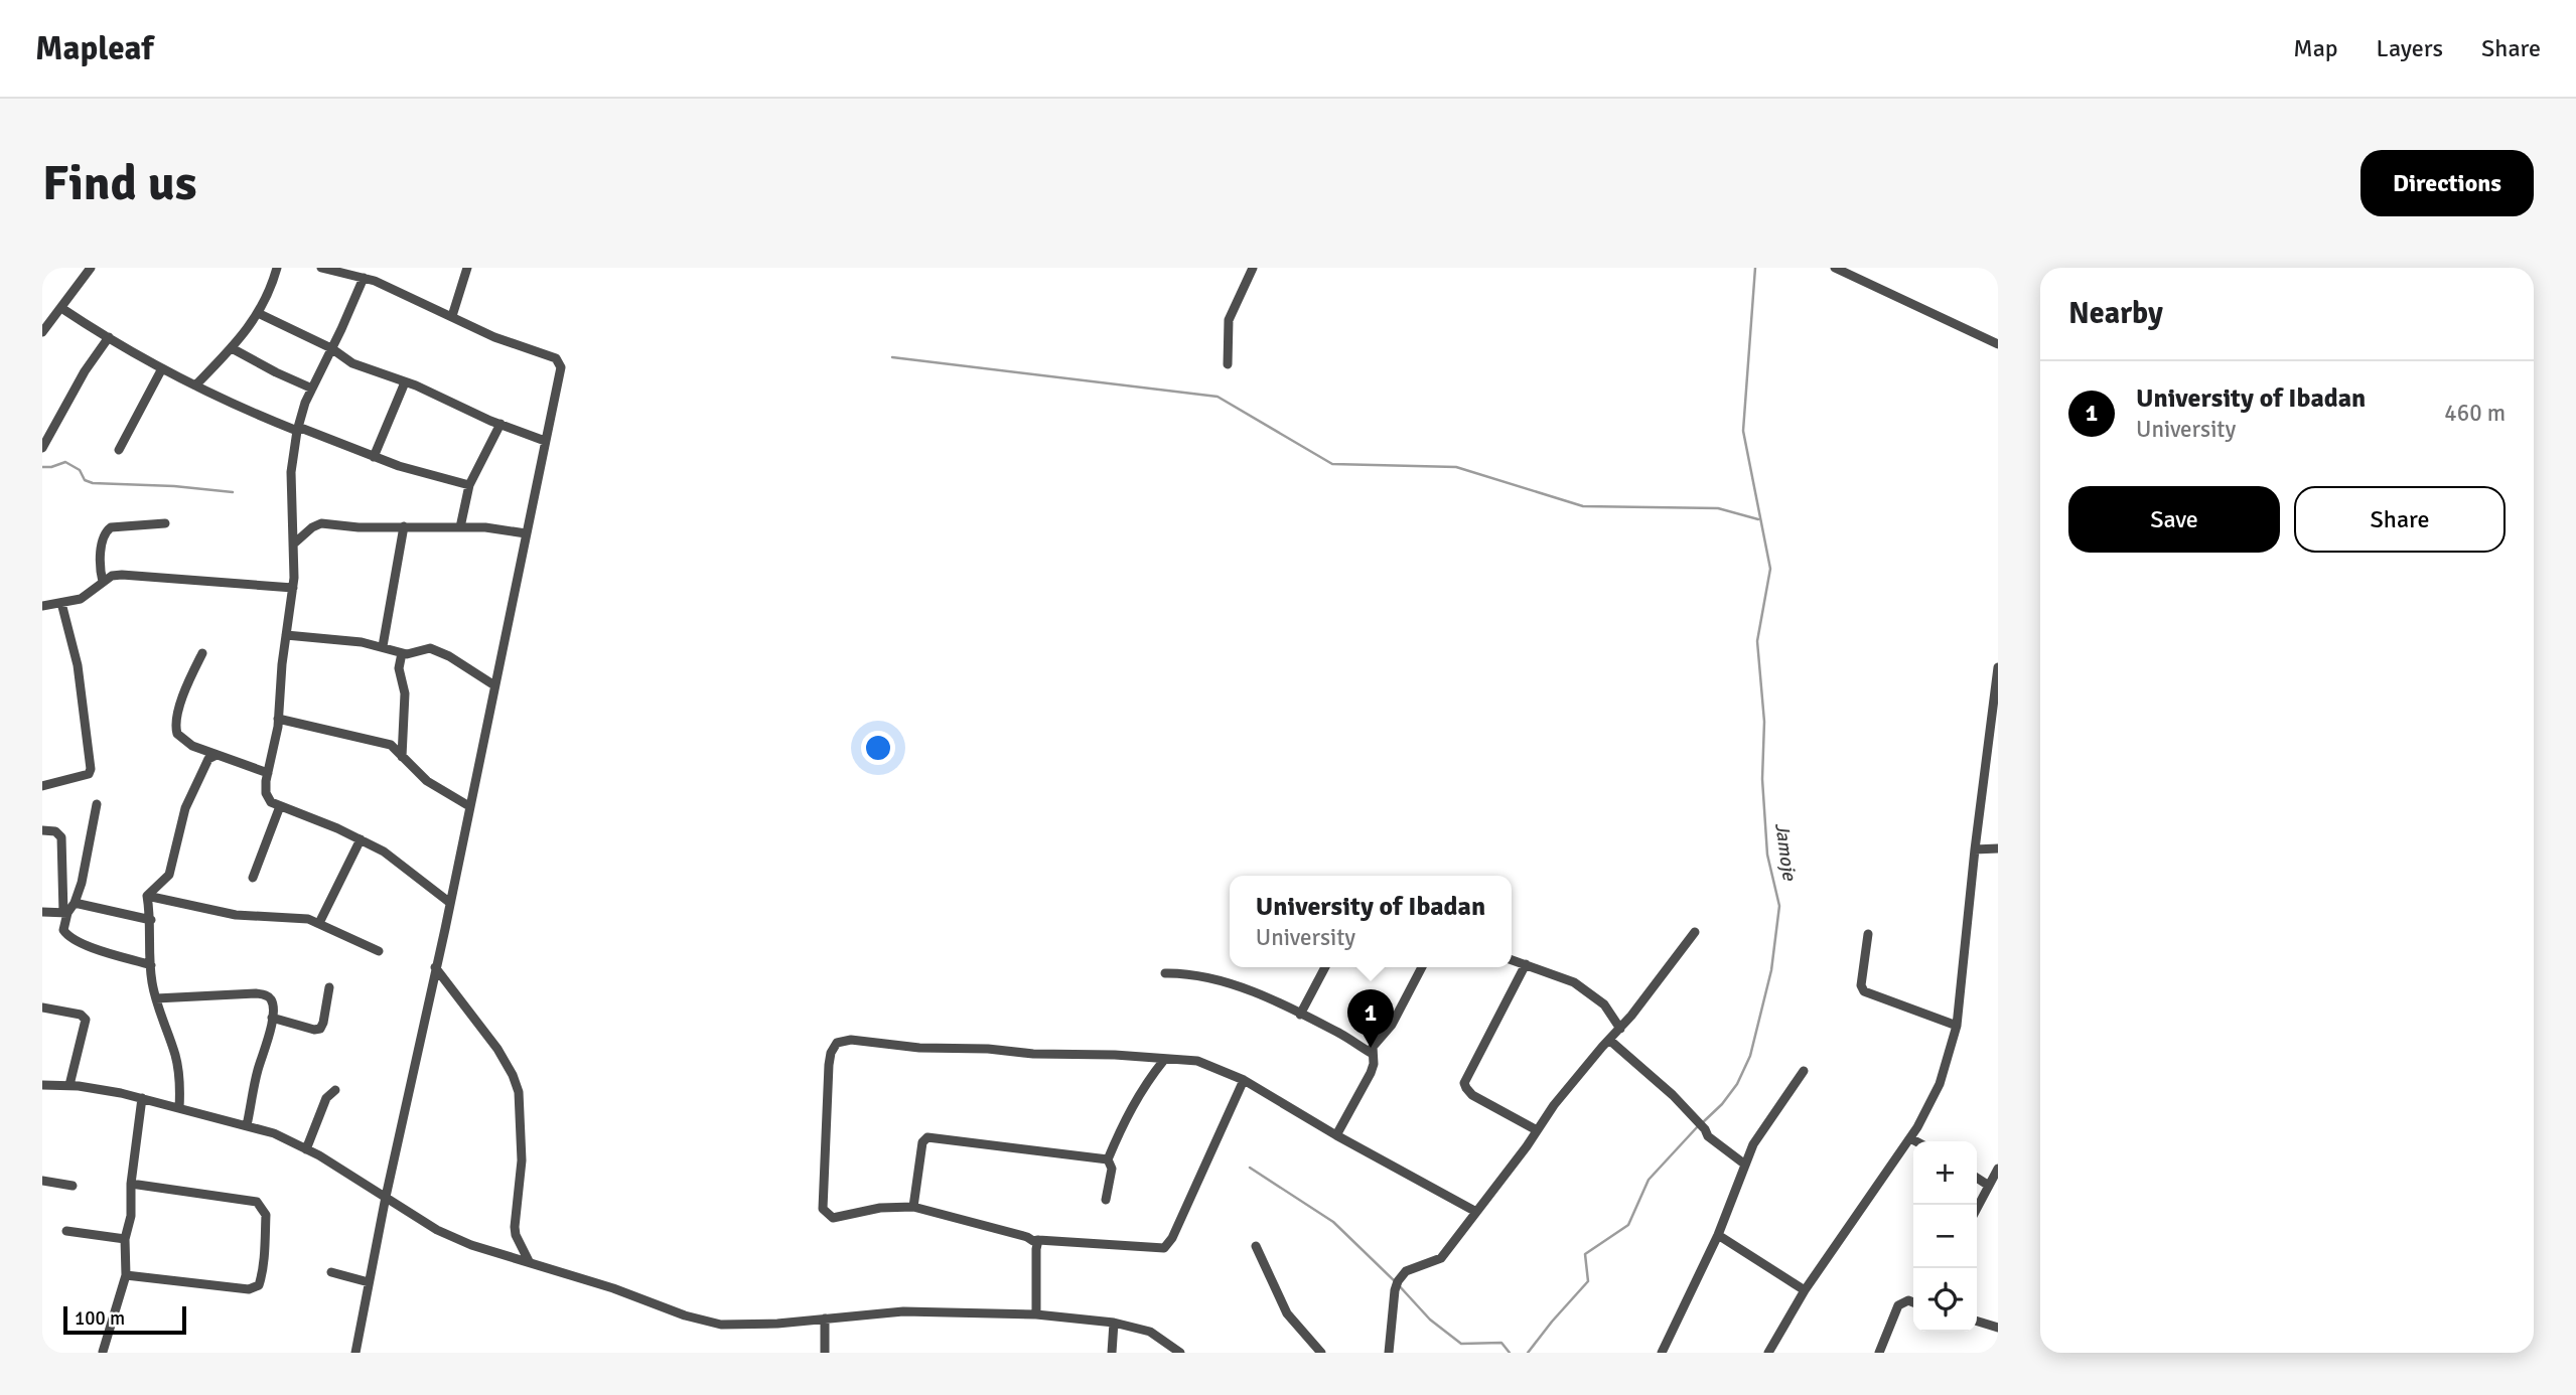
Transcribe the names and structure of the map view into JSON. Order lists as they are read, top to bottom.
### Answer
{
  "water": ["Jamoje"],
  "scale_bar": "100 m",
  "page": {
    "header": "Mapleaf",
    "nav": ["Map", "Layers", "Share"],
    "buttons": [
      "Directions",
      ["Save", "Share"]
    ],
    "title": "Find us",
    "heading": "Nearby",
    "list": [
      {
        "mark": "1",
        "name": "University of Ibadan",
        "note": "University",
        "value": "460 m"
      }
    ],
    "popup": ["University of Ibadan", "University"],
    "pins": "1",
    "map_buttons": ["+", "−"],
    "scale": "100 m"
  }
}
